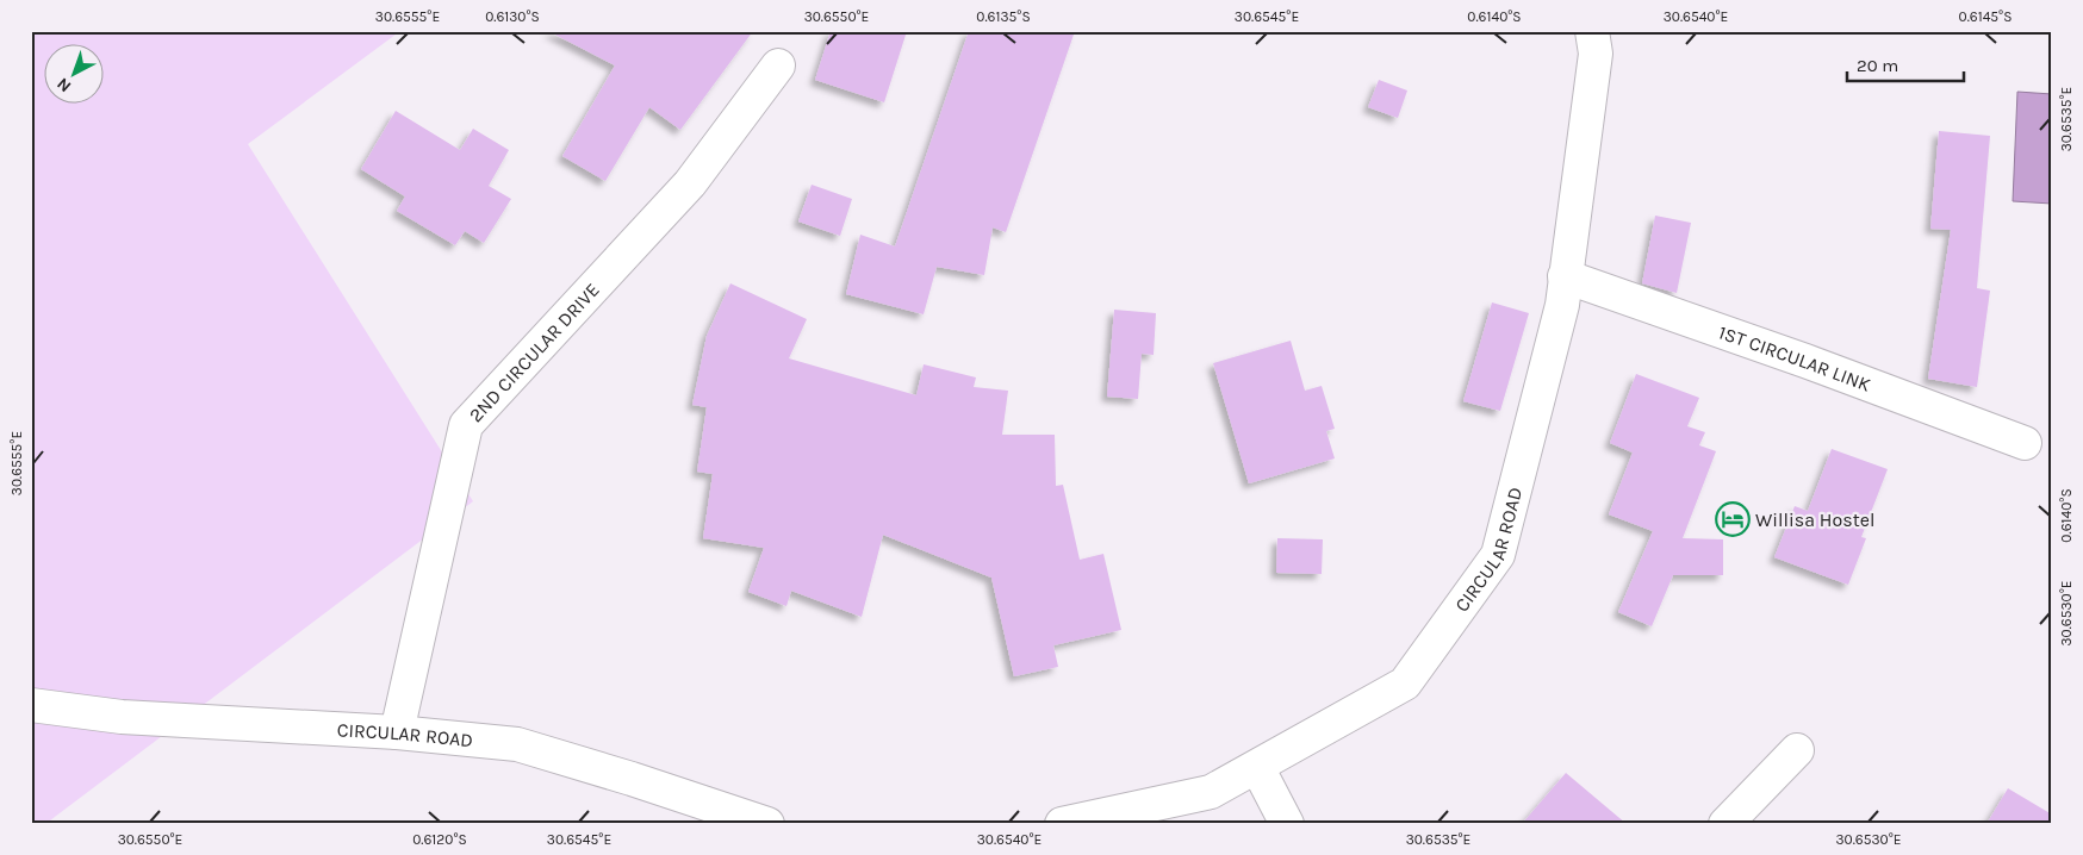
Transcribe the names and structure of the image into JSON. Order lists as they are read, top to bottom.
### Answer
{
  "streets": {
    "street": ["2ND CIRCULAR DRIVE", "1ST CIRCULAR LINK", "CIRCULAR ROAD"]
  },
  "crossings": [
    ["2ND CIRCULAR DRIVE", "CIRCULAR ROAD"],
    ["1ST CIRCULAR LINK", "CIRCULAR ROAD"]
  ],
  "places": {
    "hotel": ["Willisa Hostel"]
  },
  "scale_bar": "20 m",
  "north": "bottom left",
  "coordinates": [
    "30.6555°E",
    "0.6130°S",
    "30.6550°E",
    "0.6135°S",
    "30.6545°E",
    "0.6140°S",
    "30.6540°E",
    "0.6145°S",
    "30.6535°E",
    "30.6530°E",
    "0.6120°S"
  ]
}
